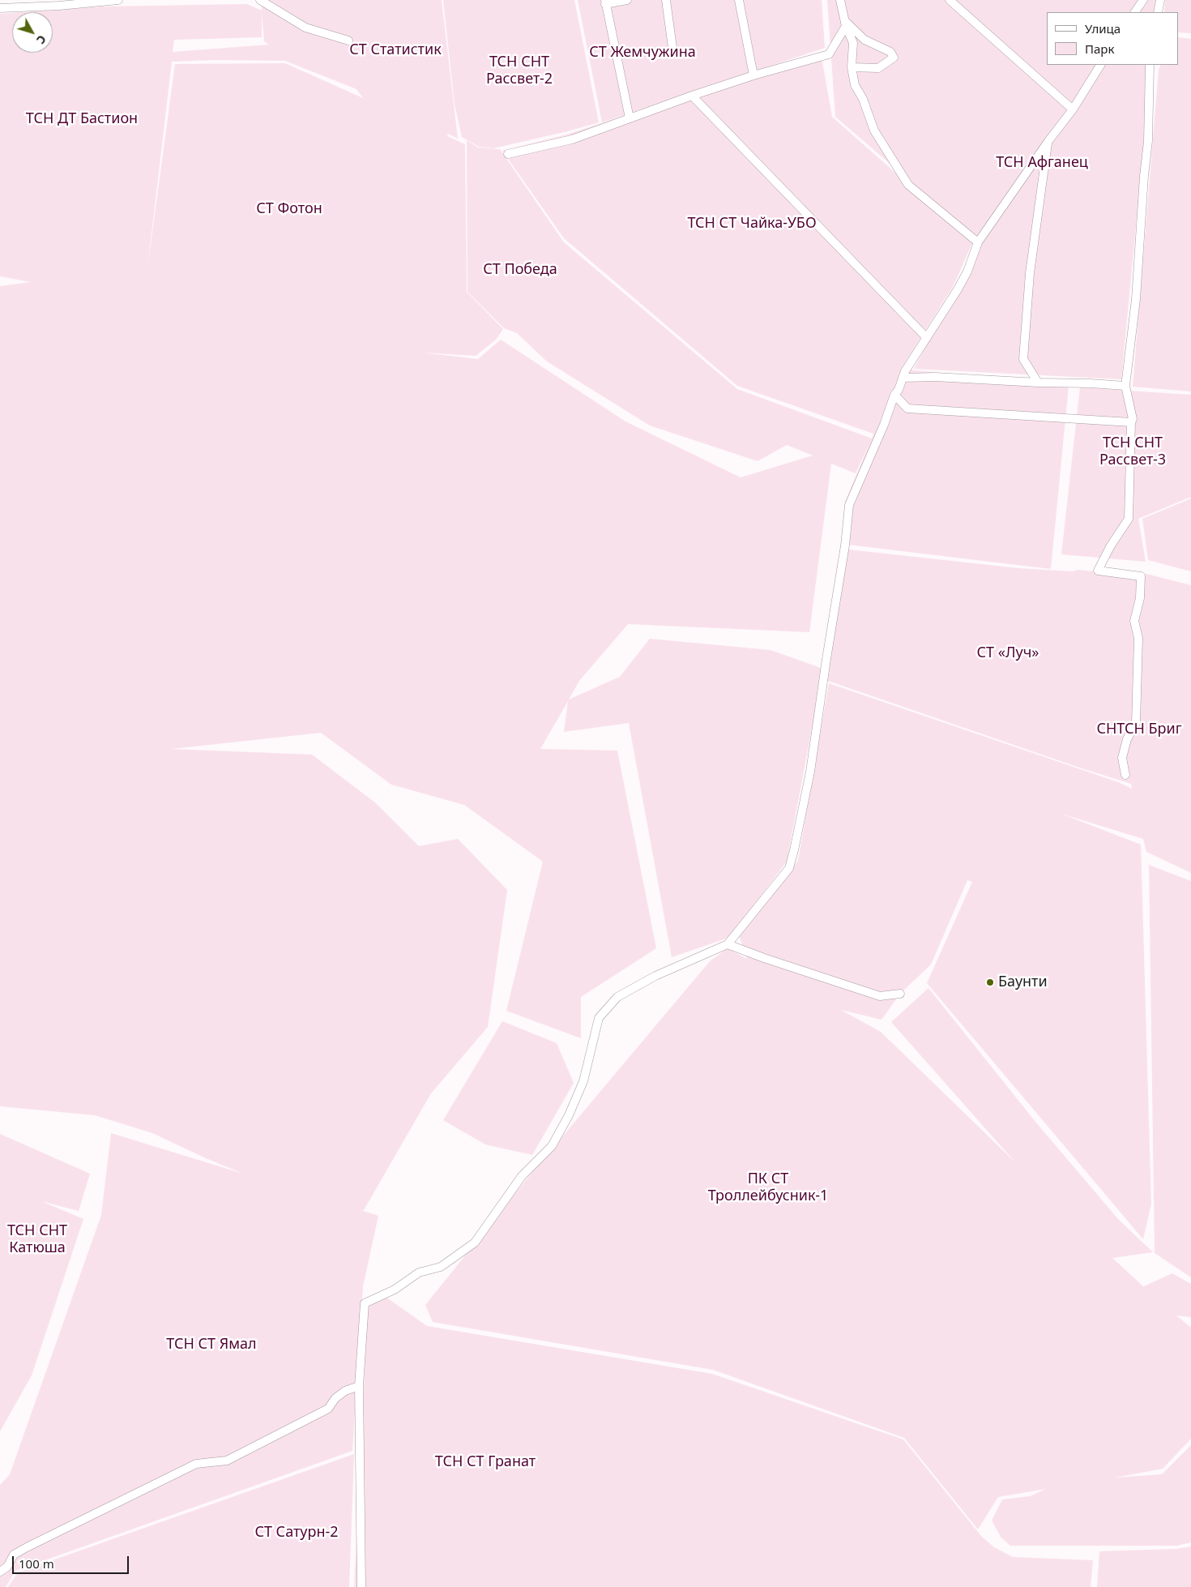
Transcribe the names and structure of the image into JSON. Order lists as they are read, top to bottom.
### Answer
{
  "parks": [
    "СТ Статистик",
    "СТ Жемчужина",
    "ТСН СНТ Рассвет-2",
    "ТСН ДТ Бастион",
    "ТСН Афганец",
    "СТ Фотон",
    "ТСН СТ Чайка-УБО",
    "СТ Победа",
    "ТСН СНТ Рассвет-3",
    "СТ «Луч»",
    "СНТСН Бриг",
    "ПК СТ Троллейбусник-1",
    "ТСН СНТ Катюша",
    "ТСН СТ Ямал",
    "ТСН СТ Гранат",
    "СТ Сатурн-2"
  ],
  "places": ["Баунти"],
  "legend": ["Улица", "Парк"],
  "scale_bar": "100 m",
  "north": "bottom right"
}
